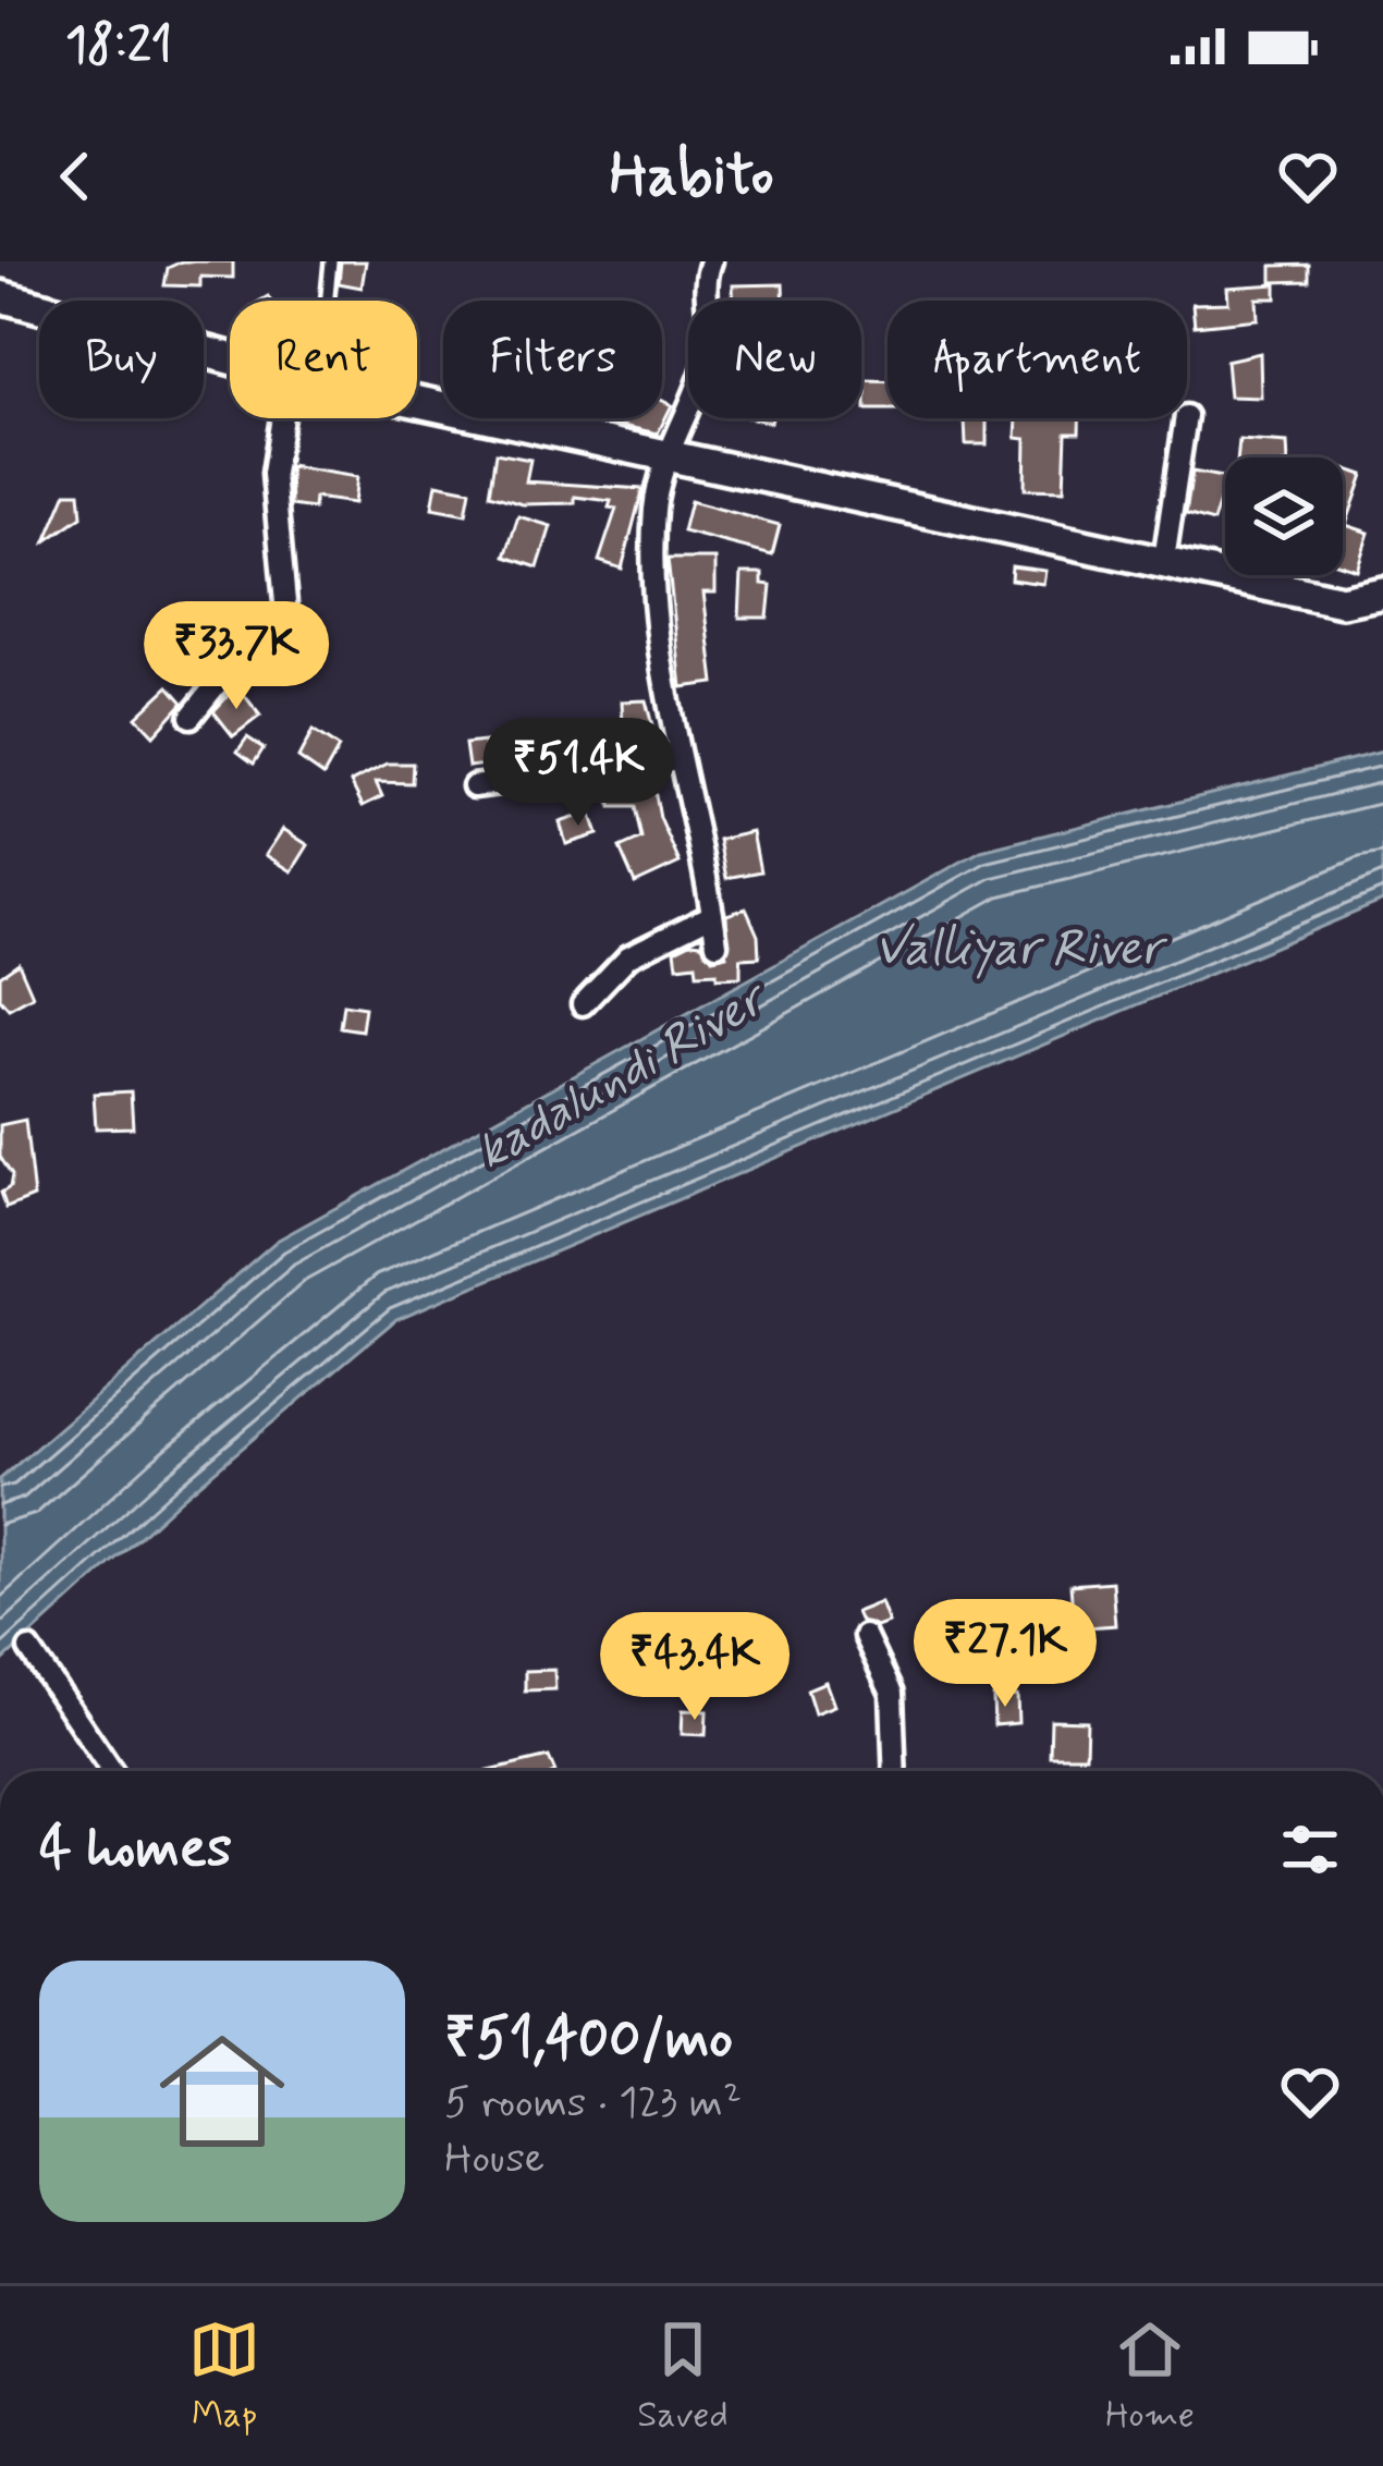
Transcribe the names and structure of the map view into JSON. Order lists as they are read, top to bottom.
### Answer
{
  "water": ["Valliyar River", "kadalundi River"],
  "page": {
    "status": "18:21",
    "header": "Habito",
    "chip": [
      "Buy",
      "Rent",
      "Filters",
      "New",
      "Apartment"
    ],
    "price": [
      "₹33.7K",
      "₹51.4K",
      "₹27.1K",
      "₹43.4K"
    ],
    "heading": "4 homes",
    "list": [
      {
        "name": "₹51,400/mo",
        "note": "5 rooms · 123 m² · House"
      }
    ],
    "tabs": ["Map", "Saved", "Home"]
  }
}
